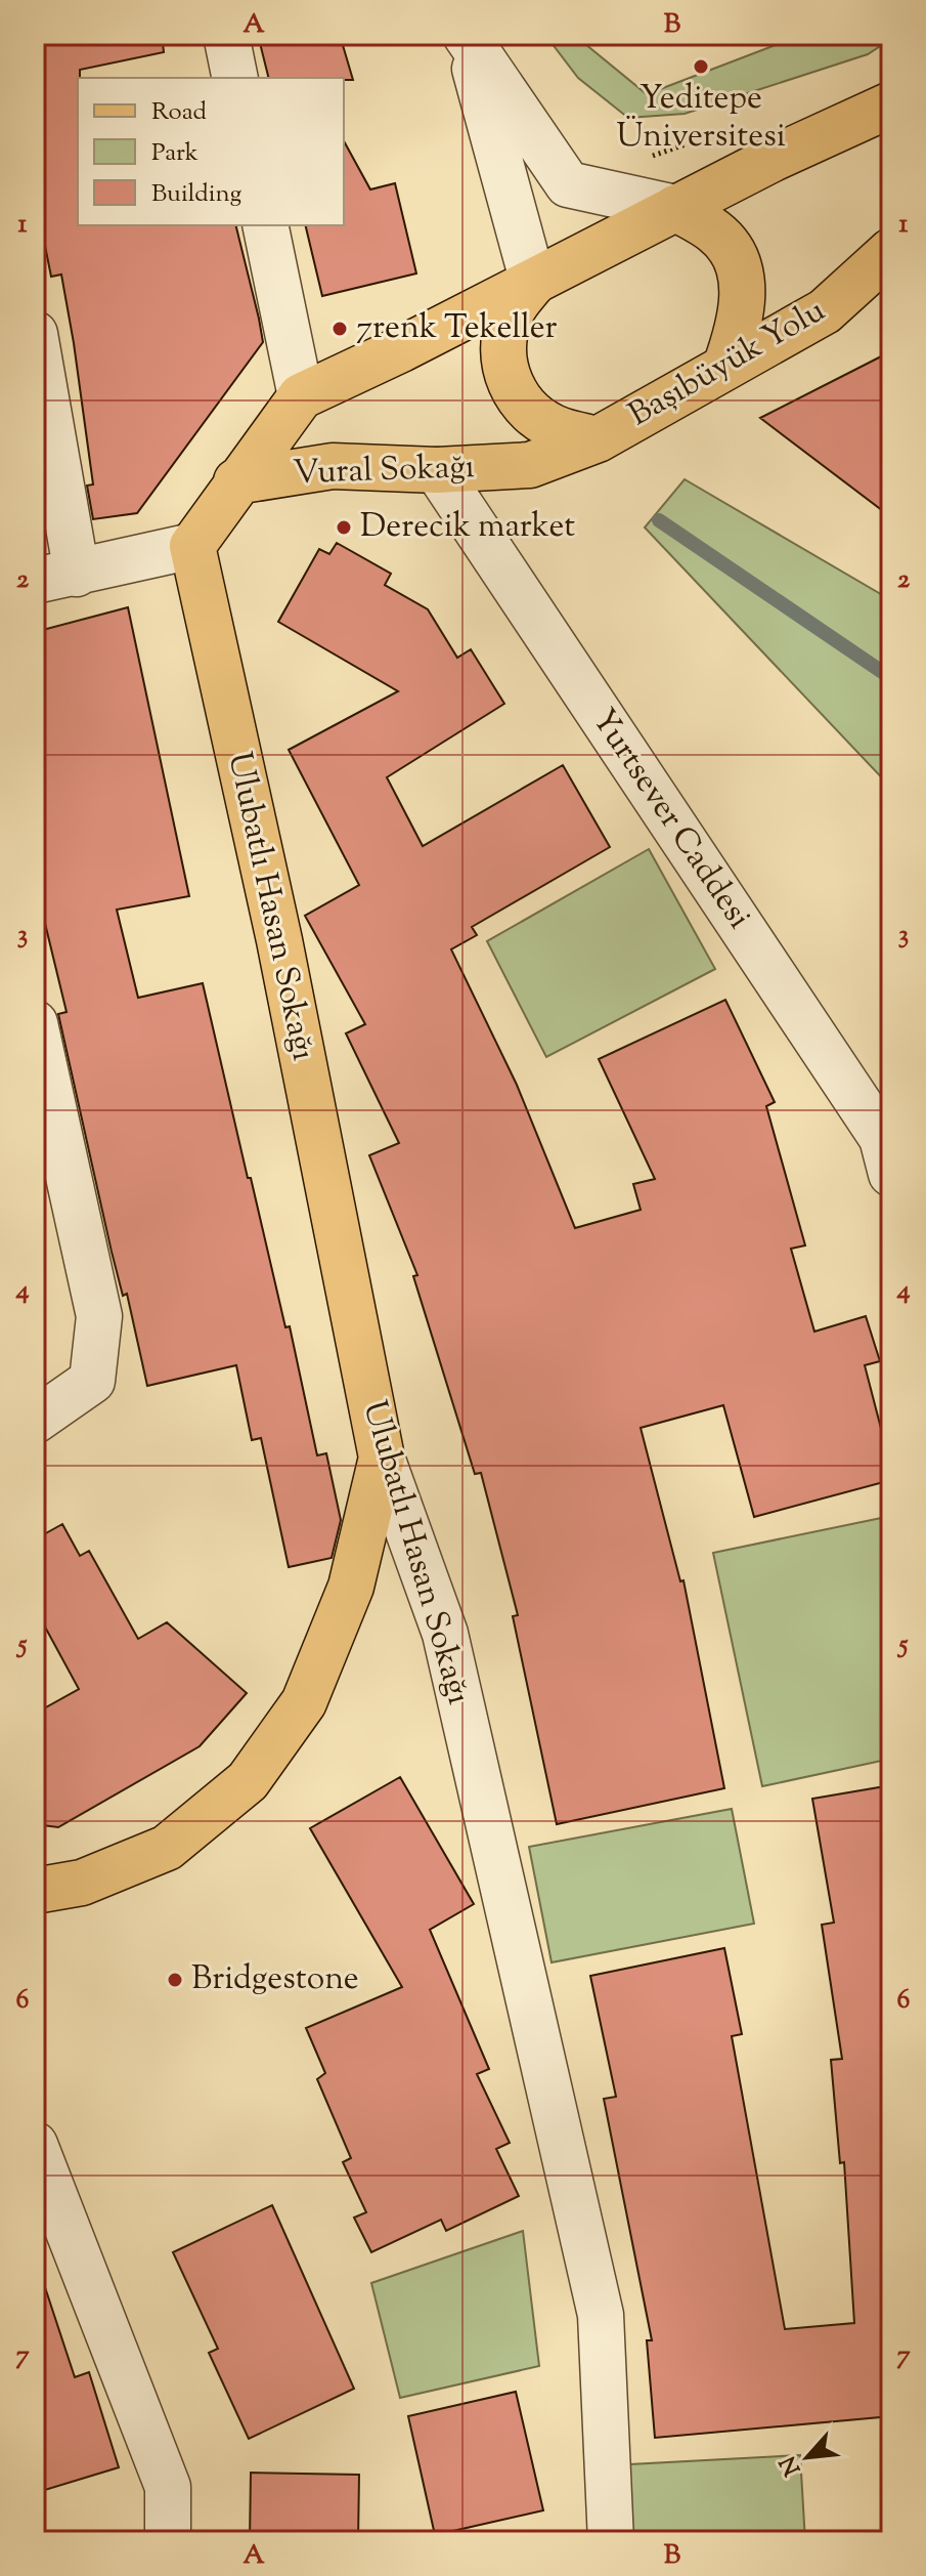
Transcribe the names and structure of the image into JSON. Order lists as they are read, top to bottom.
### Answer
{
  "streets": {
    "main road": ["Başıbüyük Yolu", "Vural Sokağı", "Ulubatlı Hasan Sokağı"],
    "street": ["Yurtsever Caddesi"]
  },
  "crossings": [
    ["Başıbüyük Yolu", "Vural Sokağı"],
    ["Vural Sokağı", "Yurtsever Caddesi"]
  ],
  "places": [
    "Yeditepe Üniversitesi",
    "7renk Tekeller",
    "Derecik market",
    "Bridgestone"
  ],
  "legend": ["Road", "Park", "Building"],
  "north": "bottom left",
  "grid": {
    "columns": ["A", "B"],
    "rows": [
      "1",
      "2",
      "3",
      "4",
      "5",
      "6",
      "7"
    ]
  }
}
